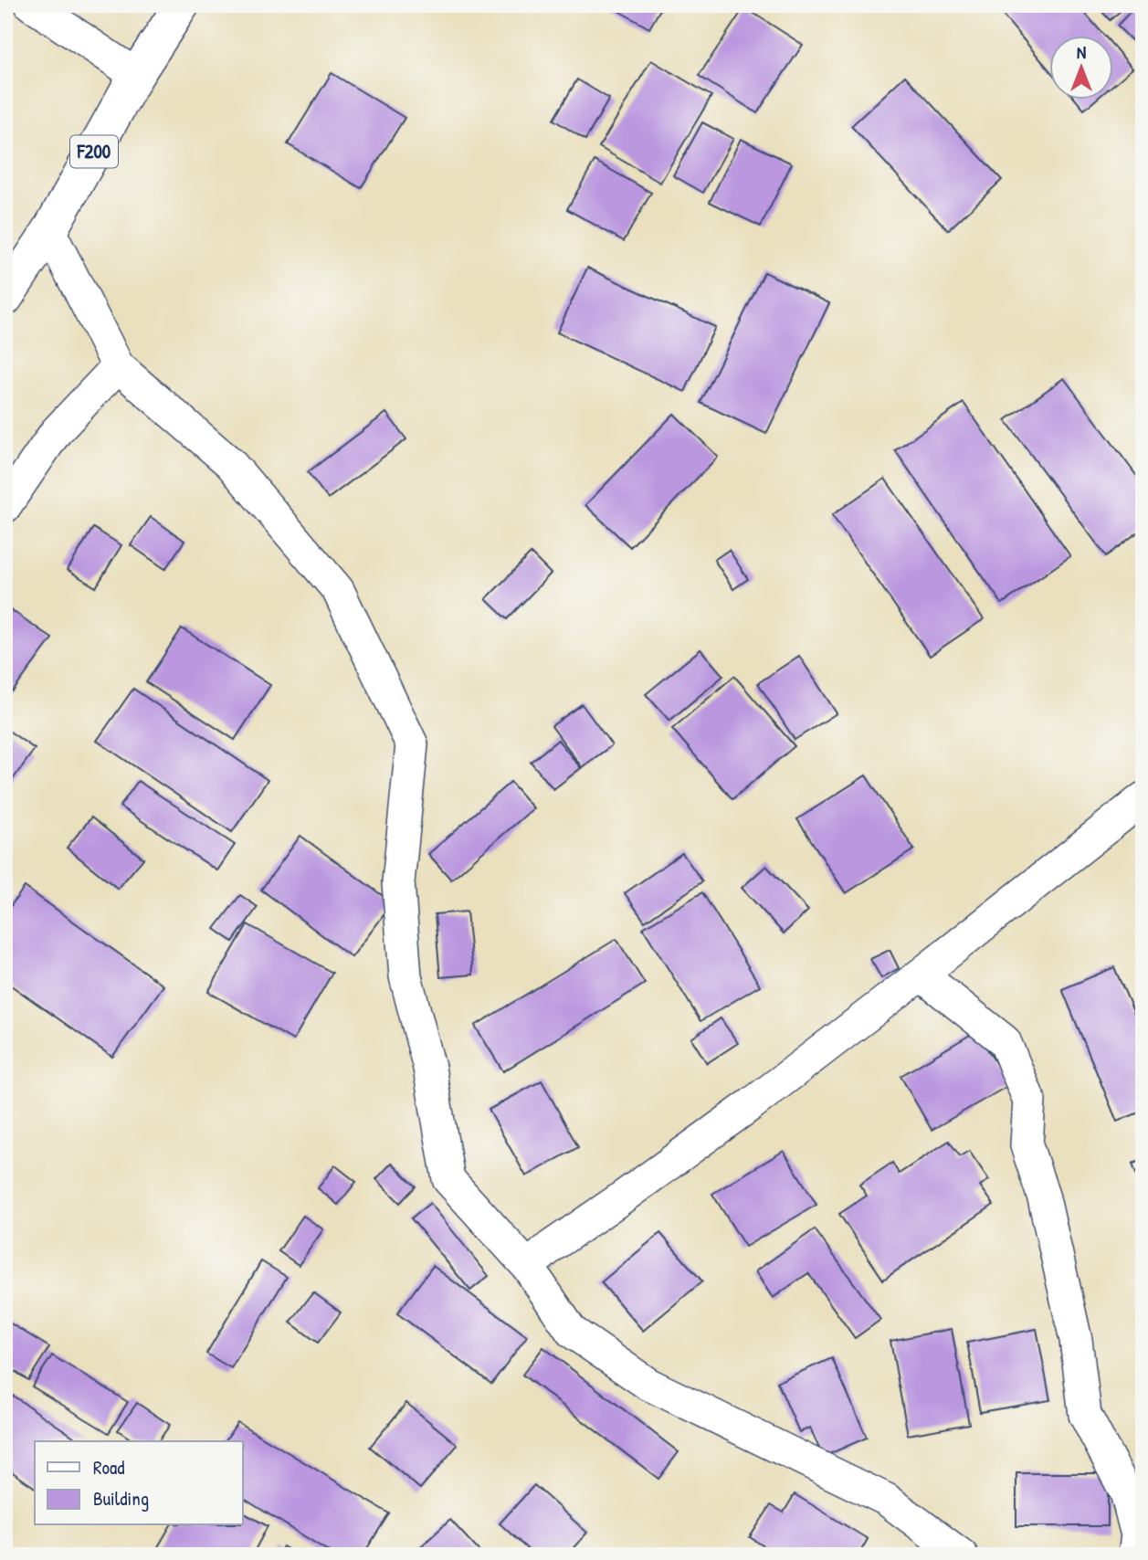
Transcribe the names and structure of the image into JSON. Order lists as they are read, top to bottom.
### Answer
{
  "streets": {
    "main road": ["F200"]
  },
  "legend": ["Road", "Building"],
  "north": "top"
}
